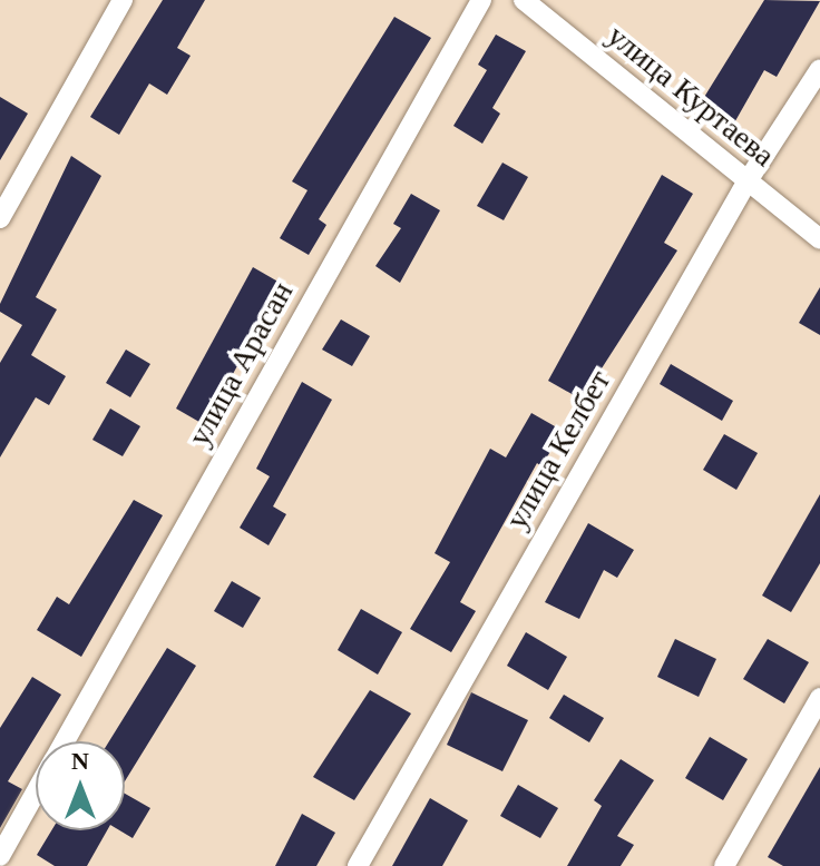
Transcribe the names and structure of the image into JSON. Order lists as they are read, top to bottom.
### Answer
{
  "streets": {
    "street": ["улица Куртаева", "улица Арасан", "улица Келбет"]
  },
  "crossings": [
    ["улица Куртаева", "улица Келбет"]
  ],
  "north": "top"
}
